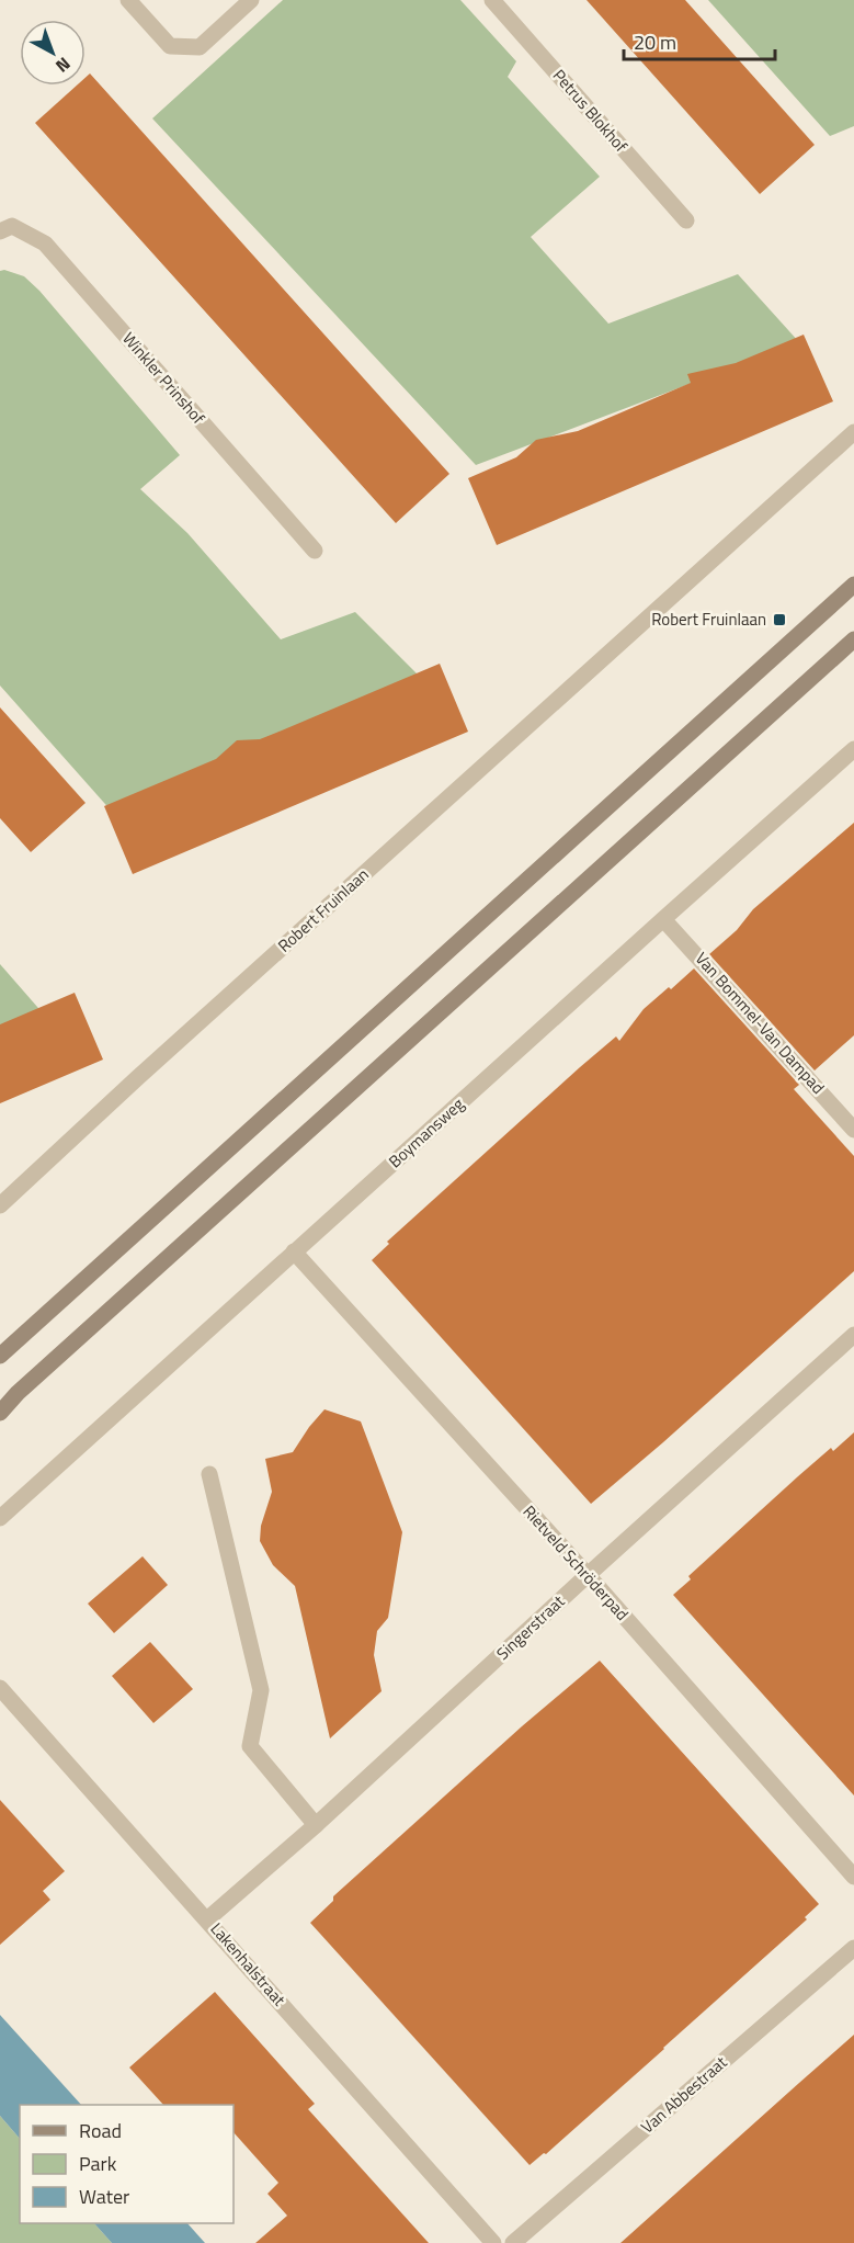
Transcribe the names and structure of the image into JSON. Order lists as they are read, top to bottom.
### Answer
{
  "streets": {
    "street": [
      "Petrus Blokhof",
      "Winkler Prinshof",
      "Robert Fruinlaan",
      "Van Bommel-Van Dampad",
      "Boymansweg",
      "Rietveld Schröderpad",
      "Singerstraat",
      "Lakenhalstraat",
      "Van Abbestraat"
    ]
  },
  "crossings": [
    ["Van Bommel-Van Dampad", "Boymansweg"],
    ["Boymansweg", "Rietveld Schröderpad"],
    ["Rietveld Schröderpad", "Singerstraat"],
    ["Singerstraat", "Lakenhalstraat"]
  ],
  "places": {
    "transit": ["Robert Fruinlaan"]
  },
  "legend": ["Road", "Park", "Water"],
  "scale_bar": "20 m",
  "north": "bottom right"
}
